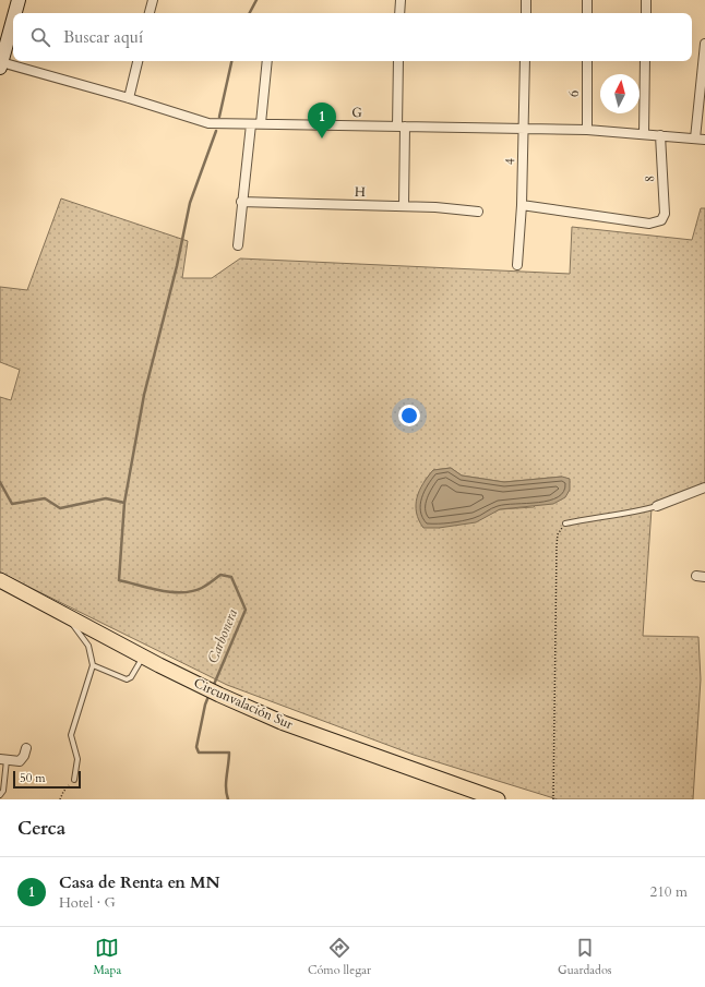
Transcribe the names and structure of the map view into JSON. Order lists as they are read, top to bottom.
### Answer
{
  "streets": {
    "main road": ["Circunvalación Sur"],
    "street": [
      "6",
      "G",
      "4",
      "8",
      "H"
    ]
  },
  "crossings": [
    ["6", "G"],
    ["G", "4"],
    ["G", "8"],
    ["4", "8"]
  ],
  "water": ["Carbonera"],
  "scale_bar": "50 m",
  "north": "top",
  "page": {
    "search": "Buscar aquí",
    "pins": "1",
    "scale": "50 m",
    "heading": "Cerca",
    "list": [
      {
        "mark": "1",
        "name": "Casa de Renta en MN",
        "note": "Hotel · G",
        "value": "210 m"
      }
    ],
    "nav": ["Mapa", "Cómo llegar", "Guardados"]
  }
}
